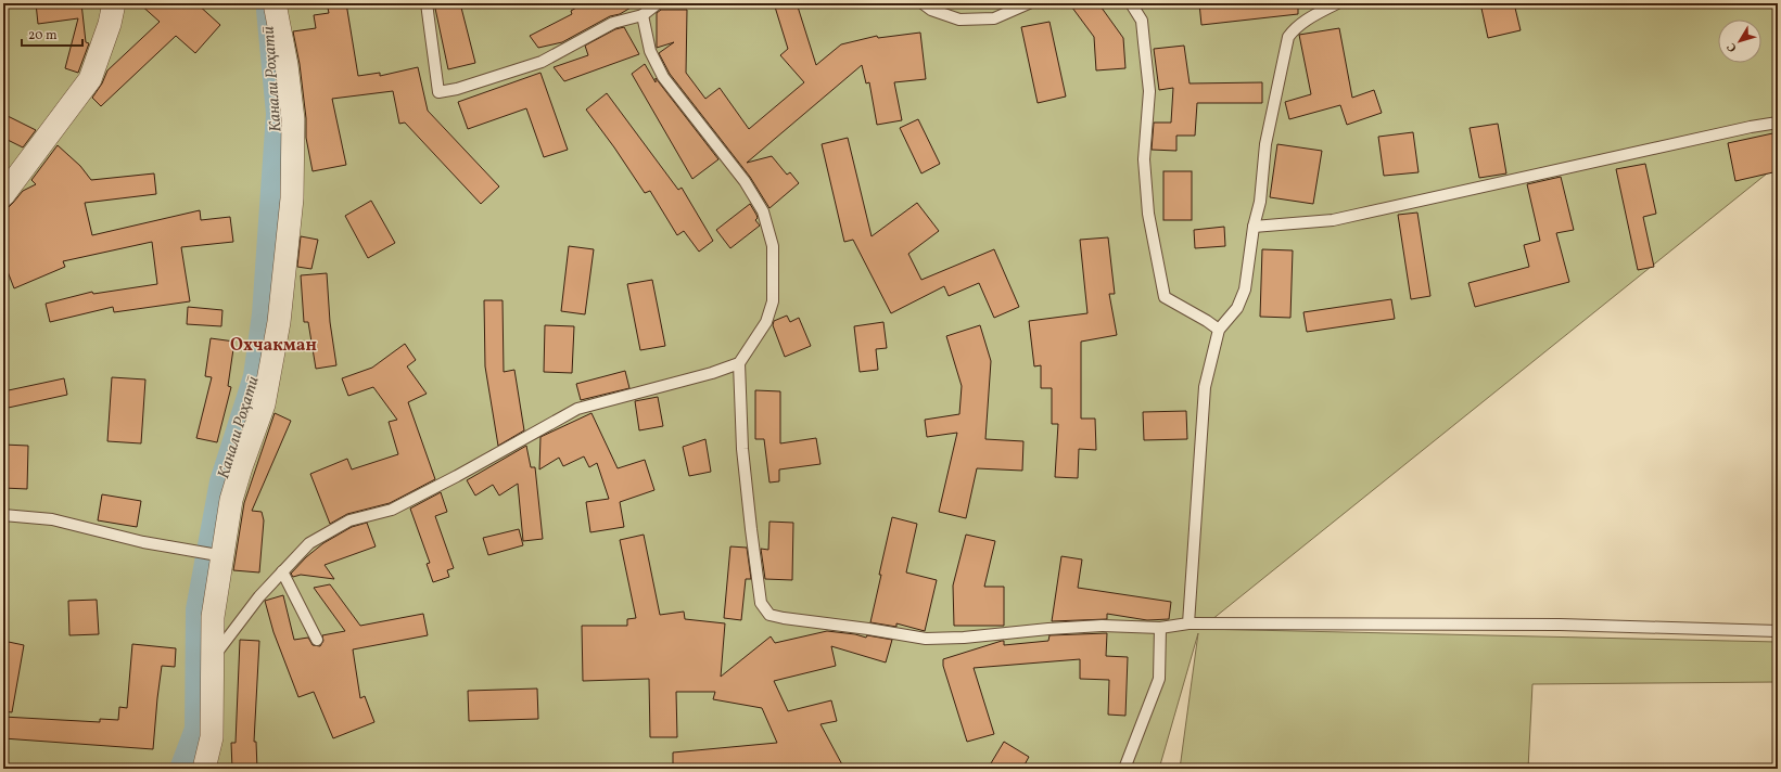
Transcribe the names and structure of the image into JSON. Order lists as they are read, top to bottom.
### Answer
{
  "districts": ["Охчакман"],
  "water": ["Канали Роҳатӣ"],
  "scale_bar": "20 m",
  "north": "bottom left"
}
